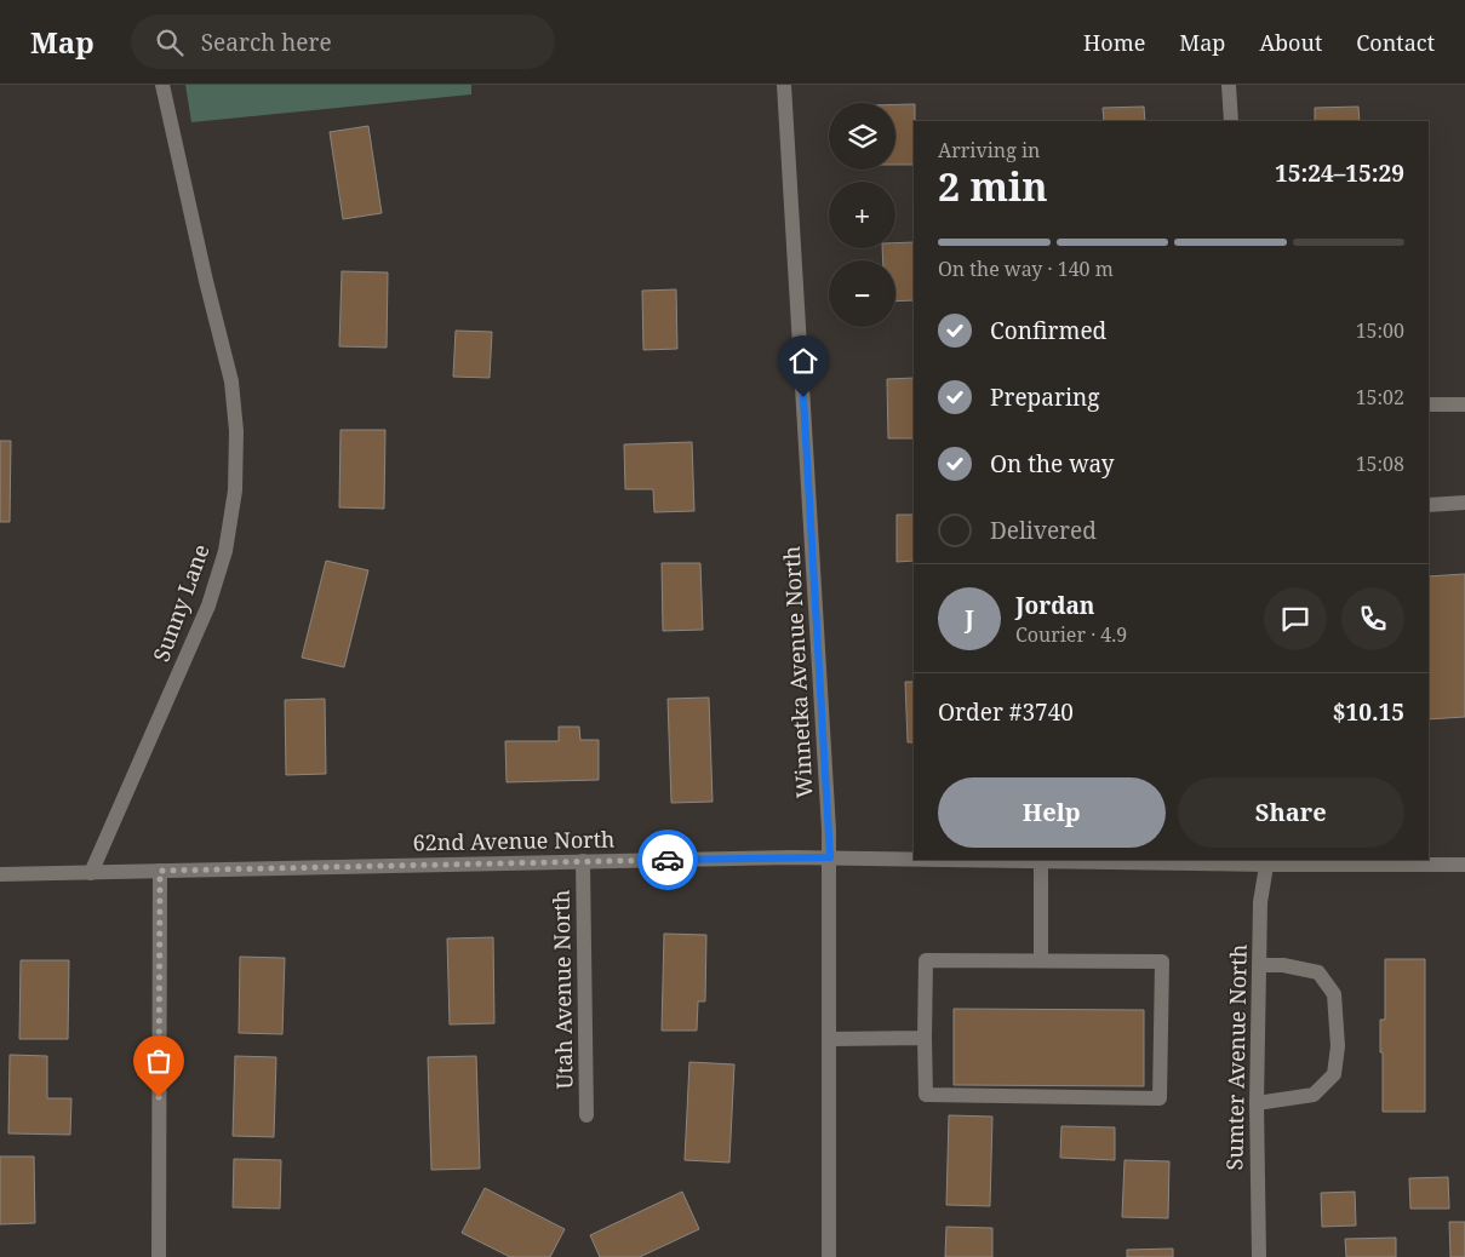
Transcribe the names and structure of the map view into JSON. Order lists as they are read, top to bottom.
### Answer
{
  "streets": {
    "street": [
      "Sunny Lane",
      "Winnetka Avenue North",
      "62nd Avenue North",
      "Utah Avenue North",
      "Sumter Avenue North"
    ]
  },
  "crossings": [
    ["Sunny Lane", "62nd Avenue North"],
    ["Winnetka Avenue North", "62nd Avenue North"],
    ["62nd Avenue North", "Utah Avenue North"],
    ["62nd Avenue North", "Sumter Avenue North"]
  ],
  "page": {
    "header": "Map",
    "search": "Search here",
    "nav": [
      "Home",
      "Map",
      "About",
      "Contact"
    ],
    "map_buttons": ["+", "−"],
    "heading": ["2 min", "Arriving in", "15:24–15:29"],
    "panel": [
      "Jordan",
      "Courier · 4.9",
      "Order #3740",
      "$10.15"
    ],
    "bar": "On the way · 140 m",
    "list": [
      ["Confirmed", "15:00"],
      ["Preparing", "15:02"],
      ["On the way", "15:08"],
      "Delivered"
    ],
    "round": "J",
    "buttons": ["Help", "Share"]
  }
}
